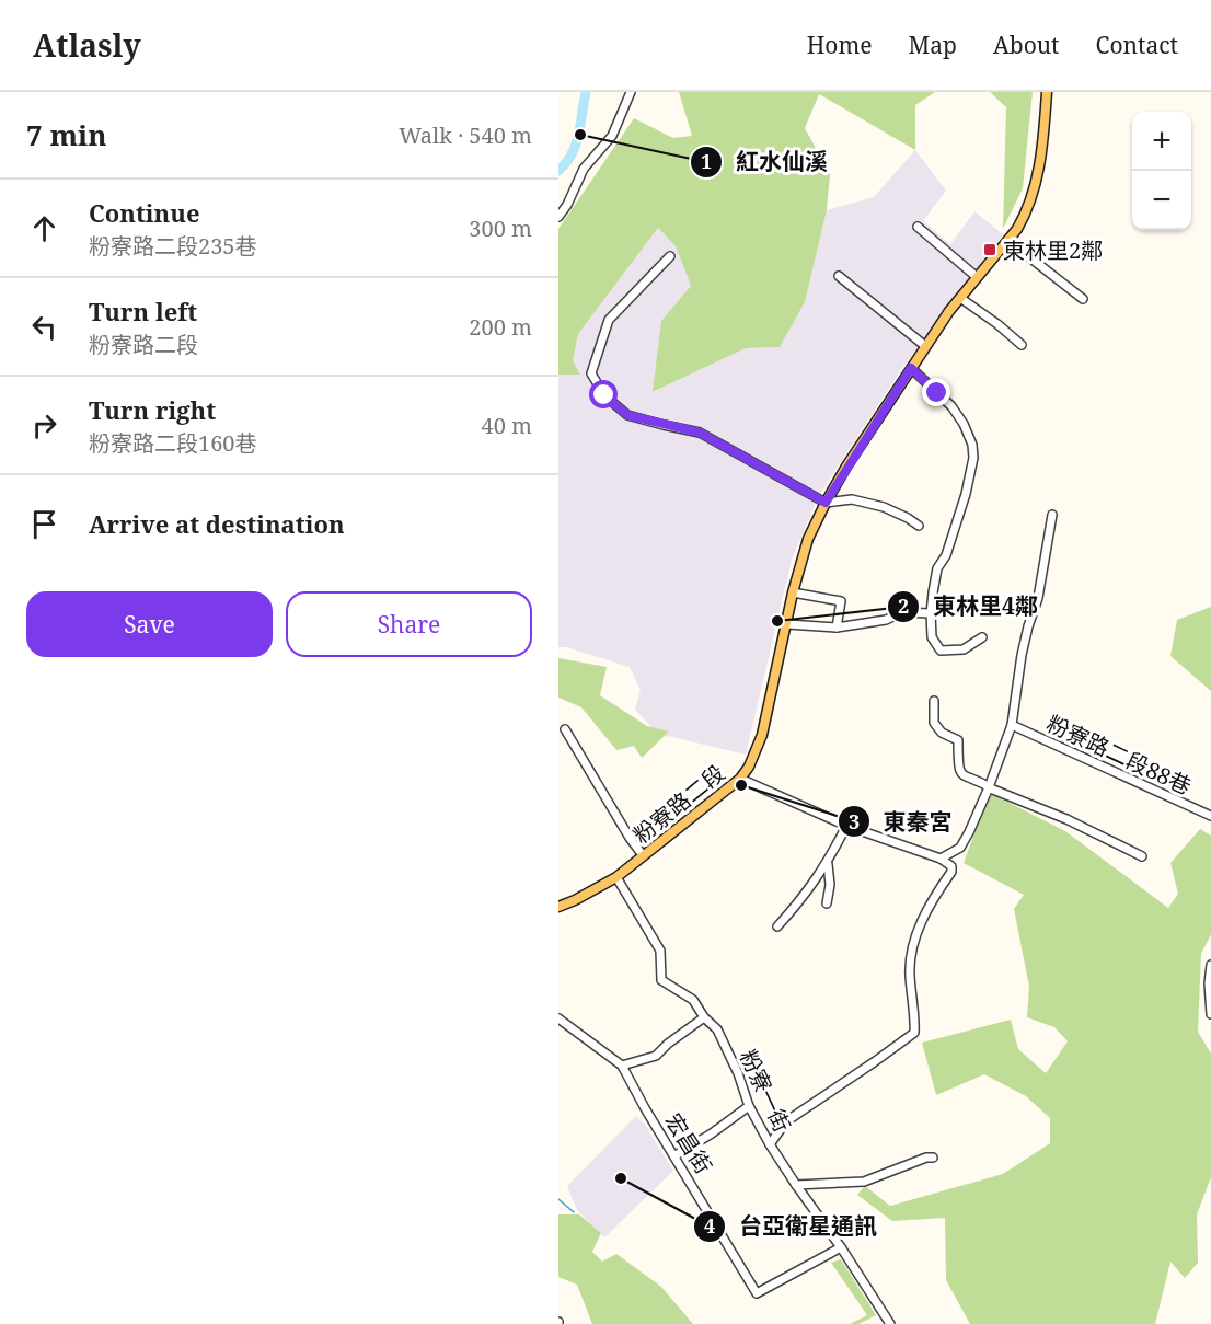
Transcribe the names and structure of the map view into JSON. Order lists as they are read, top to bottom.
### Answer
{
  "streets": {
    "main road": ["粉寮路二段"],
    "street": ["粉寮路二段88巷", "粉寮一街", "宏昌街"]
  },
  "crossings": [
    ["粉寮路二段", "粉寮一街"],
    ["粉寮一街", "宏昌街"]
  ],
  "places": {
    "other": [
      "紅水仙溪",
      "東林里4鄰",
      "東秦宮",
      "台亞衛星通訊"
    ],
    "transit": ["東林里2鄰"]
  },
  "page": {
    "header": "Atlasly",
    "nav": [
      "Home",
      "Map",
      "About",
      "Contact"
    ],
    "heading": ["7 min", "Walk · 540 m"],
    "map_buttons": ["+", "−"],
    "list": [
      ["Continue", "粉寮路二段235巷", "300 m"],
      ["Turn left", "粉寮路二段", "200 m"],
      ["Turn right", "粉寮路二段160巷", "40 m"],
      "Arrive at destination"
    ],
    "buttons": ["Save", "Share"]
  }
}
